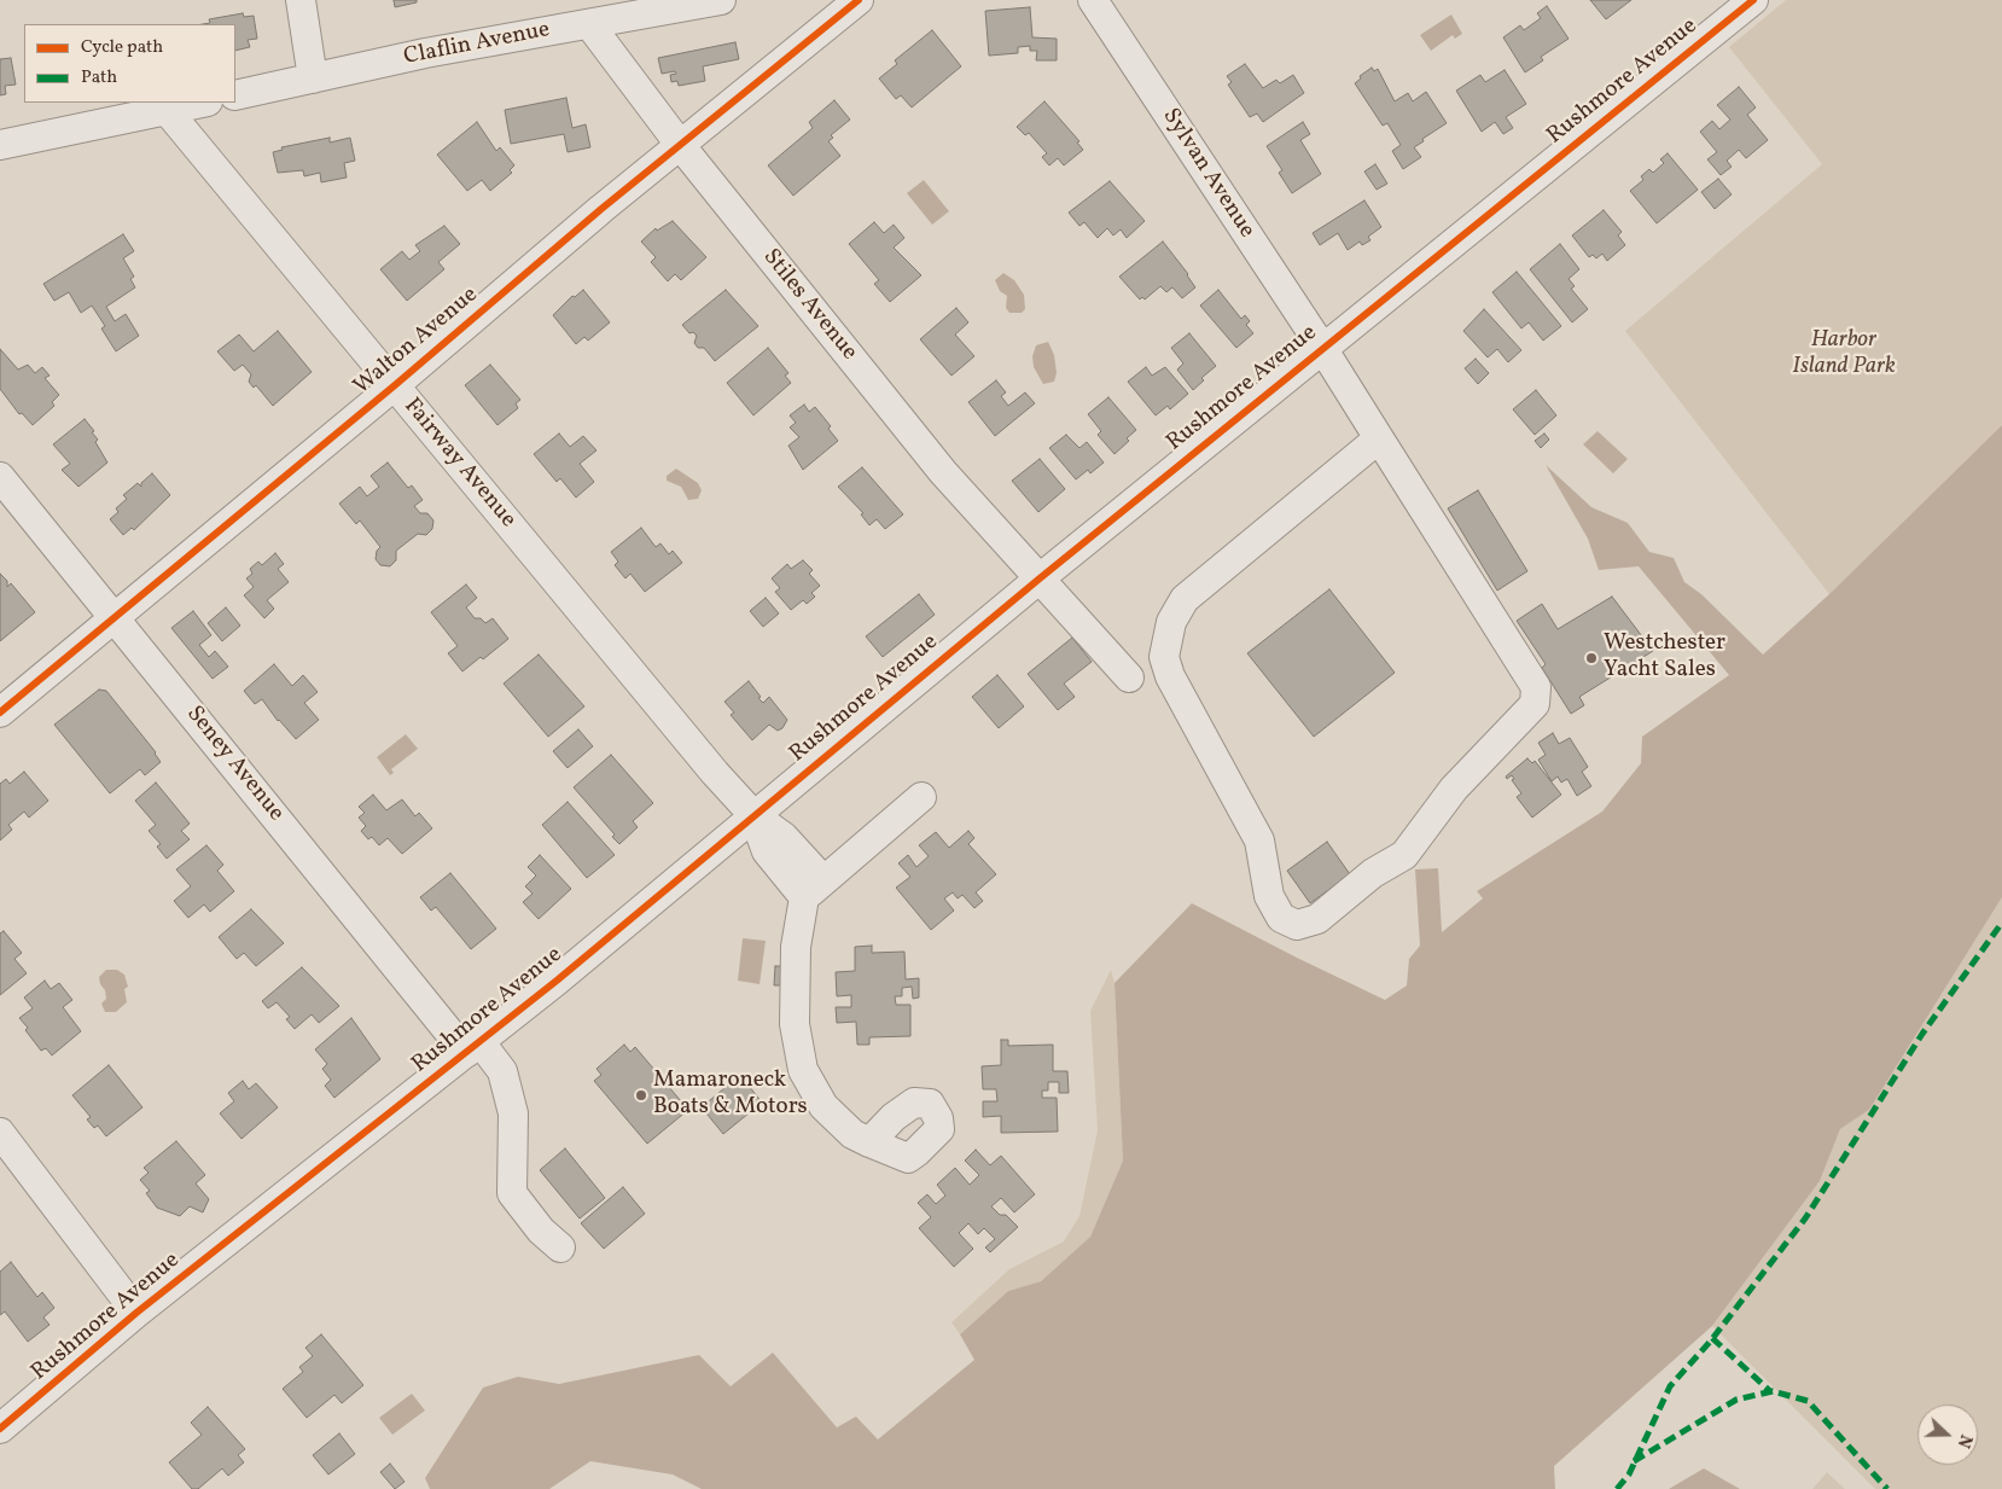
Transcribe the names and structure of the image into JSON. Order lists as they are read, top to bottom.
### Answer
{
  "streets": {
    "street": [
      "Claflin Avenue",
      "Rushmore Avenue",
      "Sylvan Avenue",
      "Stiles Avenue",
      "Walton Avenue",
      "Fairway Avenue",
      "Seney Avenue"
    ]
  },
  "crossings": [
    ["Claflin Avenue", "Stiles Avenue"],
    ["Rushmore Avenue", "Sylvan Avenue"],
    ["Rushmore Avenue", "Stiles Avenue"],
    ["Rushmore Avenue", "Fairway Avenue"],
    ["Rushmore Avenue", "Seney Avenue"],
    ["Stiles Avenue", "Walton Avenue"],
    ["Walton Avenue", "Fairway Avenue"],
    ["Walton Avenue", "Seney Avenue"]
  ],
  "parks": ["Harbor Island Park"],
  "places": ["Westchester Yacht Sales", "Mamaroneck Boats & Motors"],
  "legend": ["Cycle path", "Path"],
  "north": "right"
}
